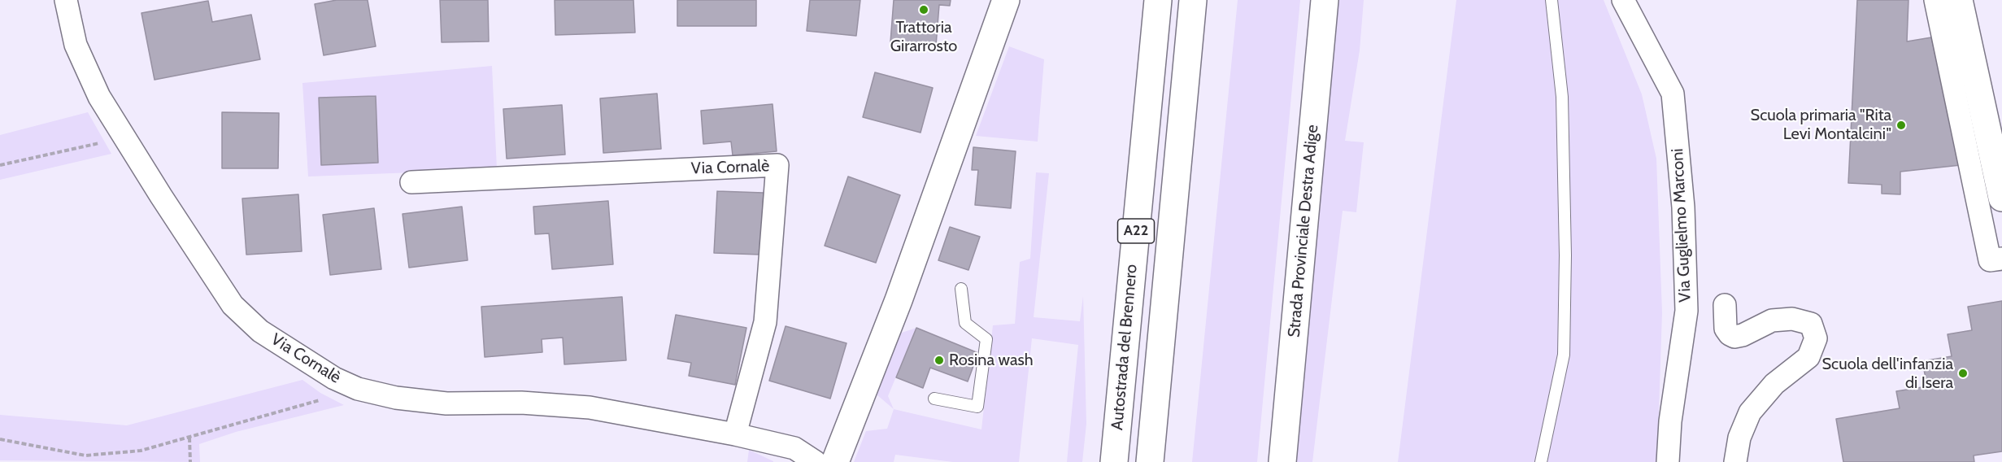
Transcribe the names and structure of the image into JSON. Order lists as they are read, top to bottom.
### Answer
{
  "streets": {
    "main road": ["A22", "Strada Provinciale Destra Adige", "Autostrada del Brennero"],
    "street": ["Via Cornalè", "Via Guglielmo Marconi"]
  },
  "places": [
    "Trattoria Girarrosto",
    "Scuola primaria \"Rita Levi Montalcini\"",
    "Rosina wash",
    "Scuola dell'infanzia di Isera"
  ]
}
